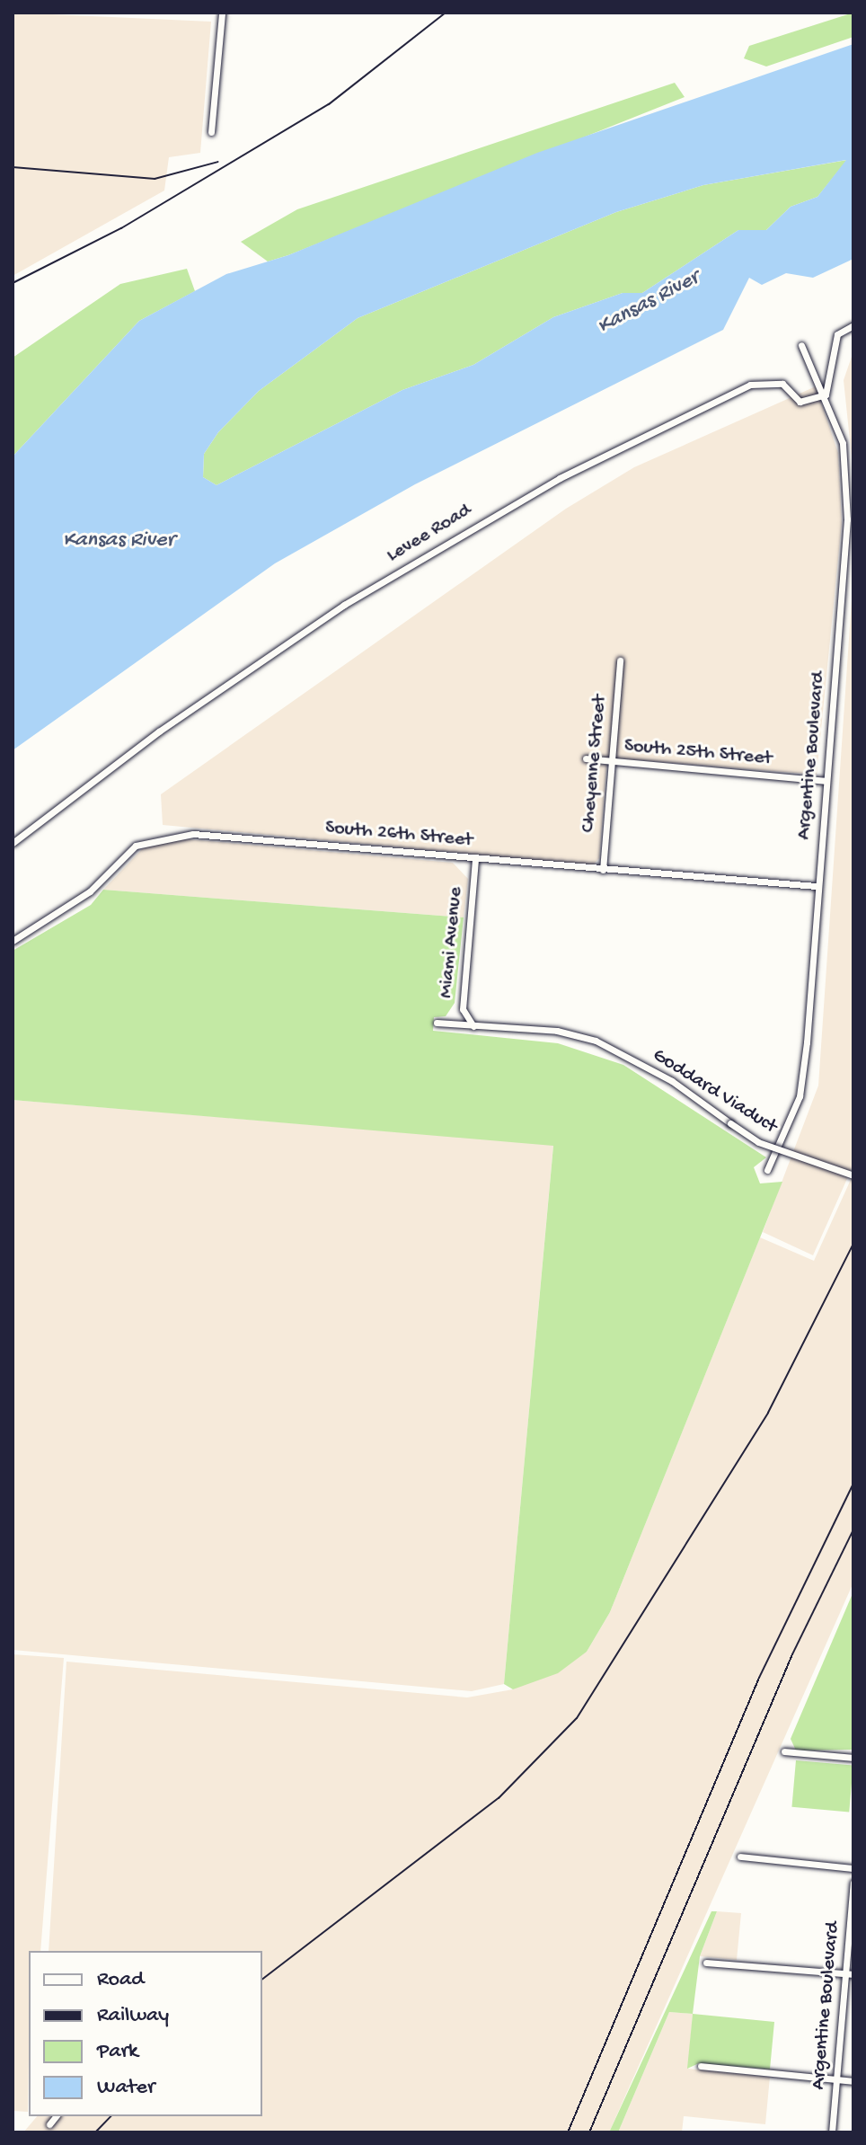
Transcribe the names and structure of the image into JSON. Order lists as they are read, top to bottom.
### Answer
{
  "streets": {
    "street": [
      "Levee Road",
      "South 25th Street",
      "Argentine Boulevard",
      "Cheyenne Street",
      "South 26th Street",
      "Miami Avenue",
      "Goddard Viaduct"
    ]
  },
  "crossings": [
    ["Levee Road", "Argentine Boulevard"],
    ["South 25th Street", "Argentine Boulevard"],
    ["South 25th Street", "Cheyenne Street"],
    ["Argentine Boulevard", "South 26th Street"],
    ["Cheyenne Street", "South 26th Street"],
    ["South 26th Street", "Miami Avenue"],
    ["Miami Avenue", "Goddard Viaduct"]
  ],
  "water": ["Kansas River"],
  "legend": [
    "Road",
    "Railway",
    "Park",
    "Water"
  ]
}
